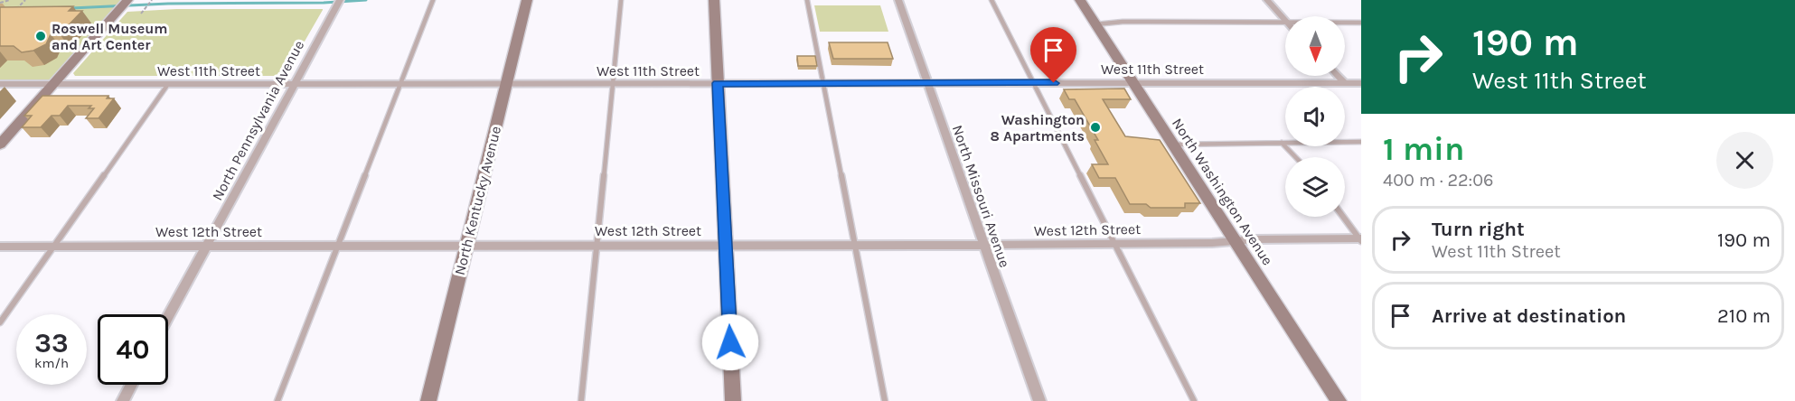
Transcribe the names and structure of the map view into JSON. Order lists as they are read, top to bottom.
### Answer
{
  "streets": {
    "street": [
      "West 11th Street",
      "North Pennsylvania Avenue",
      "North Washington Avenue",
      "North Missouri Avenue",
      "North Kentucky Avenue",
      "West 12th Street"
    ]
  },
  "crossings": [
    ["West 11th Street", "North Pennsylvania Avenue"],
    ["West 11th Street", "North Washington Avenue"],
    ["West 11th Street", "North Missouri Avenue"],
    ["West 11th Street", "North Kentucky Avenue"],
    ["North Pennsylvania Avenue", "West 12th Street"],
    ["North Washington Avenue", "West 12th Street"],
    ["North Missouri Avenue", "West 12th Street"],
    ["North Kentucky Avenue", "West 12th Street"]
  ],
  "places": ["Roswell Museum and Art Center", "Washington 8 Apartments"],
  "north": "bottom",
  "page": {
    "turn": ["190 m", "West 11th Street"],
    "heading": ["1 min", "400 m · 22:06"],
    "list": [
      {
        "name": "Turn right",
        "note": "West 11th Street",
        "value": "190 m"
      },
      {
        "name": "Arrive at destination",
        "value": "210 m"
      }
    ],
    "speed": "33 km/h",
    "limit": "40"
  }
}
